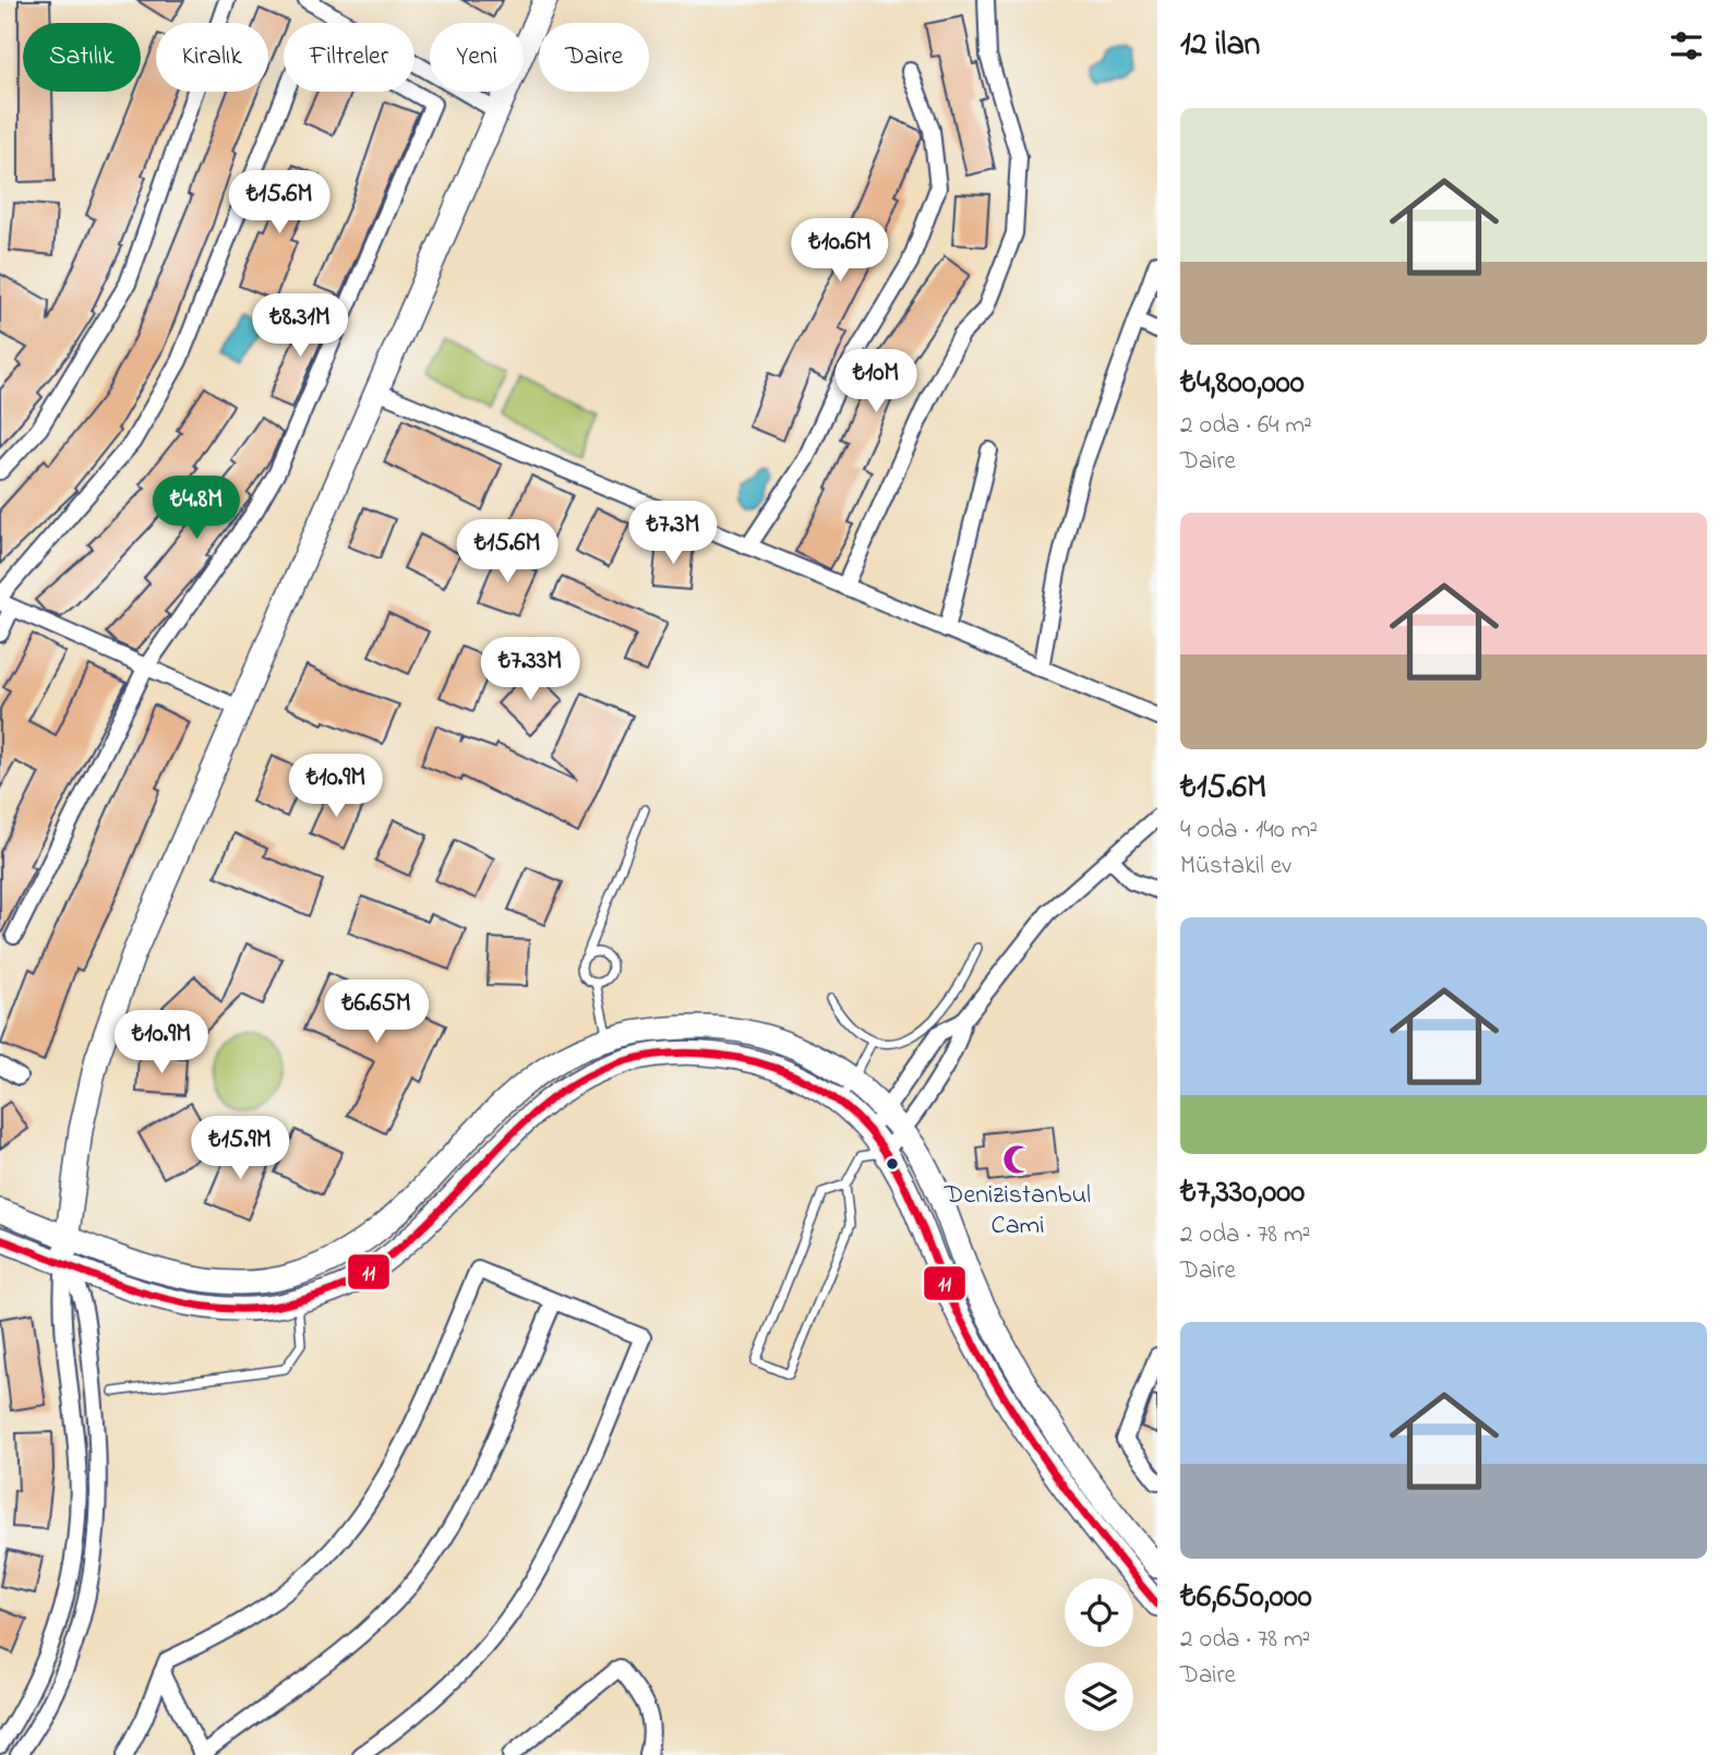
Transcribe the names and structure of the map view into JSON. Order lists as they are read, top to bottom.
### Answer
{
  "places": {
    "mosque": ["Denizistanbul Cami"]
  },
  "lines": ["transit line 11"],
  "page": {
    "heading": "12 ilan",
    "chip": [
      "Satılık",
      "Kiralık",
      "Filtreler",
      "Yeni",
      "Daire"
    ],
    "list": [
      {
        "name": "₺4,800,000",
        "note": "2 oda · 64 m² · Daire"
      },
      {
        "name": "₺15.6M",
        "note": "4 oda · 140 m² · Müstakil ev"
      },
      {
        "name": "₺7,330,000",
        "note": "2 oda · 78 m² · Daire"
      },
      {
        "name": "₺6,650,000",
        "note": "2 oda · 78 m² · Daire"
      }
    ],
    "price": [
      "₺15.6M",
      "₺10.6M",
      "₺8.31M",
      "₺10M",
      "₺4.8M",
      "₺7.3M",
      "₺15.6M",
      "₺7.33M",
      "₺10.9M",
      "₺6.65M",
      "₺10.9M",
      "₺15.9M"
    ]
  }
}
